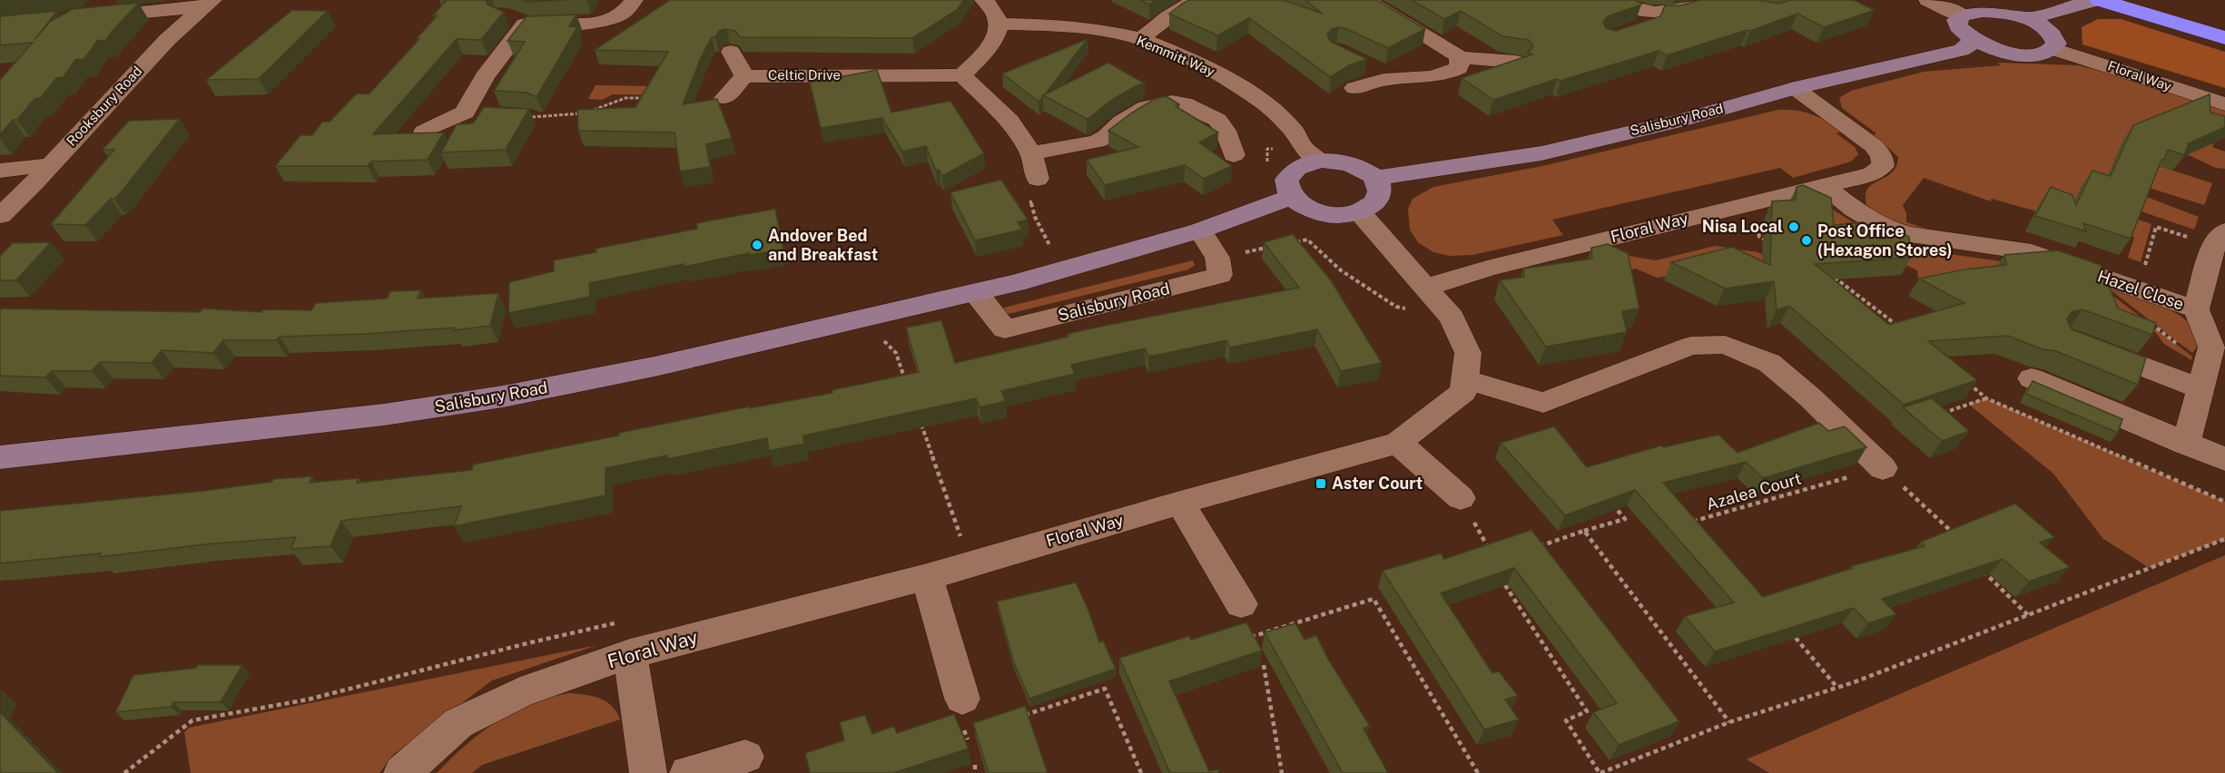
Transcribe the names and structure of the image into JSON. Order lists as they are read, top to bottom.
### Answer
{
  "streets": {
    "street": [
      "Kemmitt Way",
      "Celtic Drive",
      "Floral Way",
      "Rooksbury Road",
      "Salisbury Road",
      "Hazel Close"
    ],
    "path": ["Azalea Court"]
  },
  "crossings": [
    ["Kemmitt Way", "Floral Way"],
    ["Kemmitt Way", "Salisbury Road"],
    ["Floral Way", "Salisbury Road"],
    ["Floral Way", "Hazel Close"]
  ],
  "places": {
    "other": ["Nisa Local", "Post Office (Hexagon Stores)", "Andover Bed and Breakfast"],
    "transit": ["Aster Court"]
  }
}
